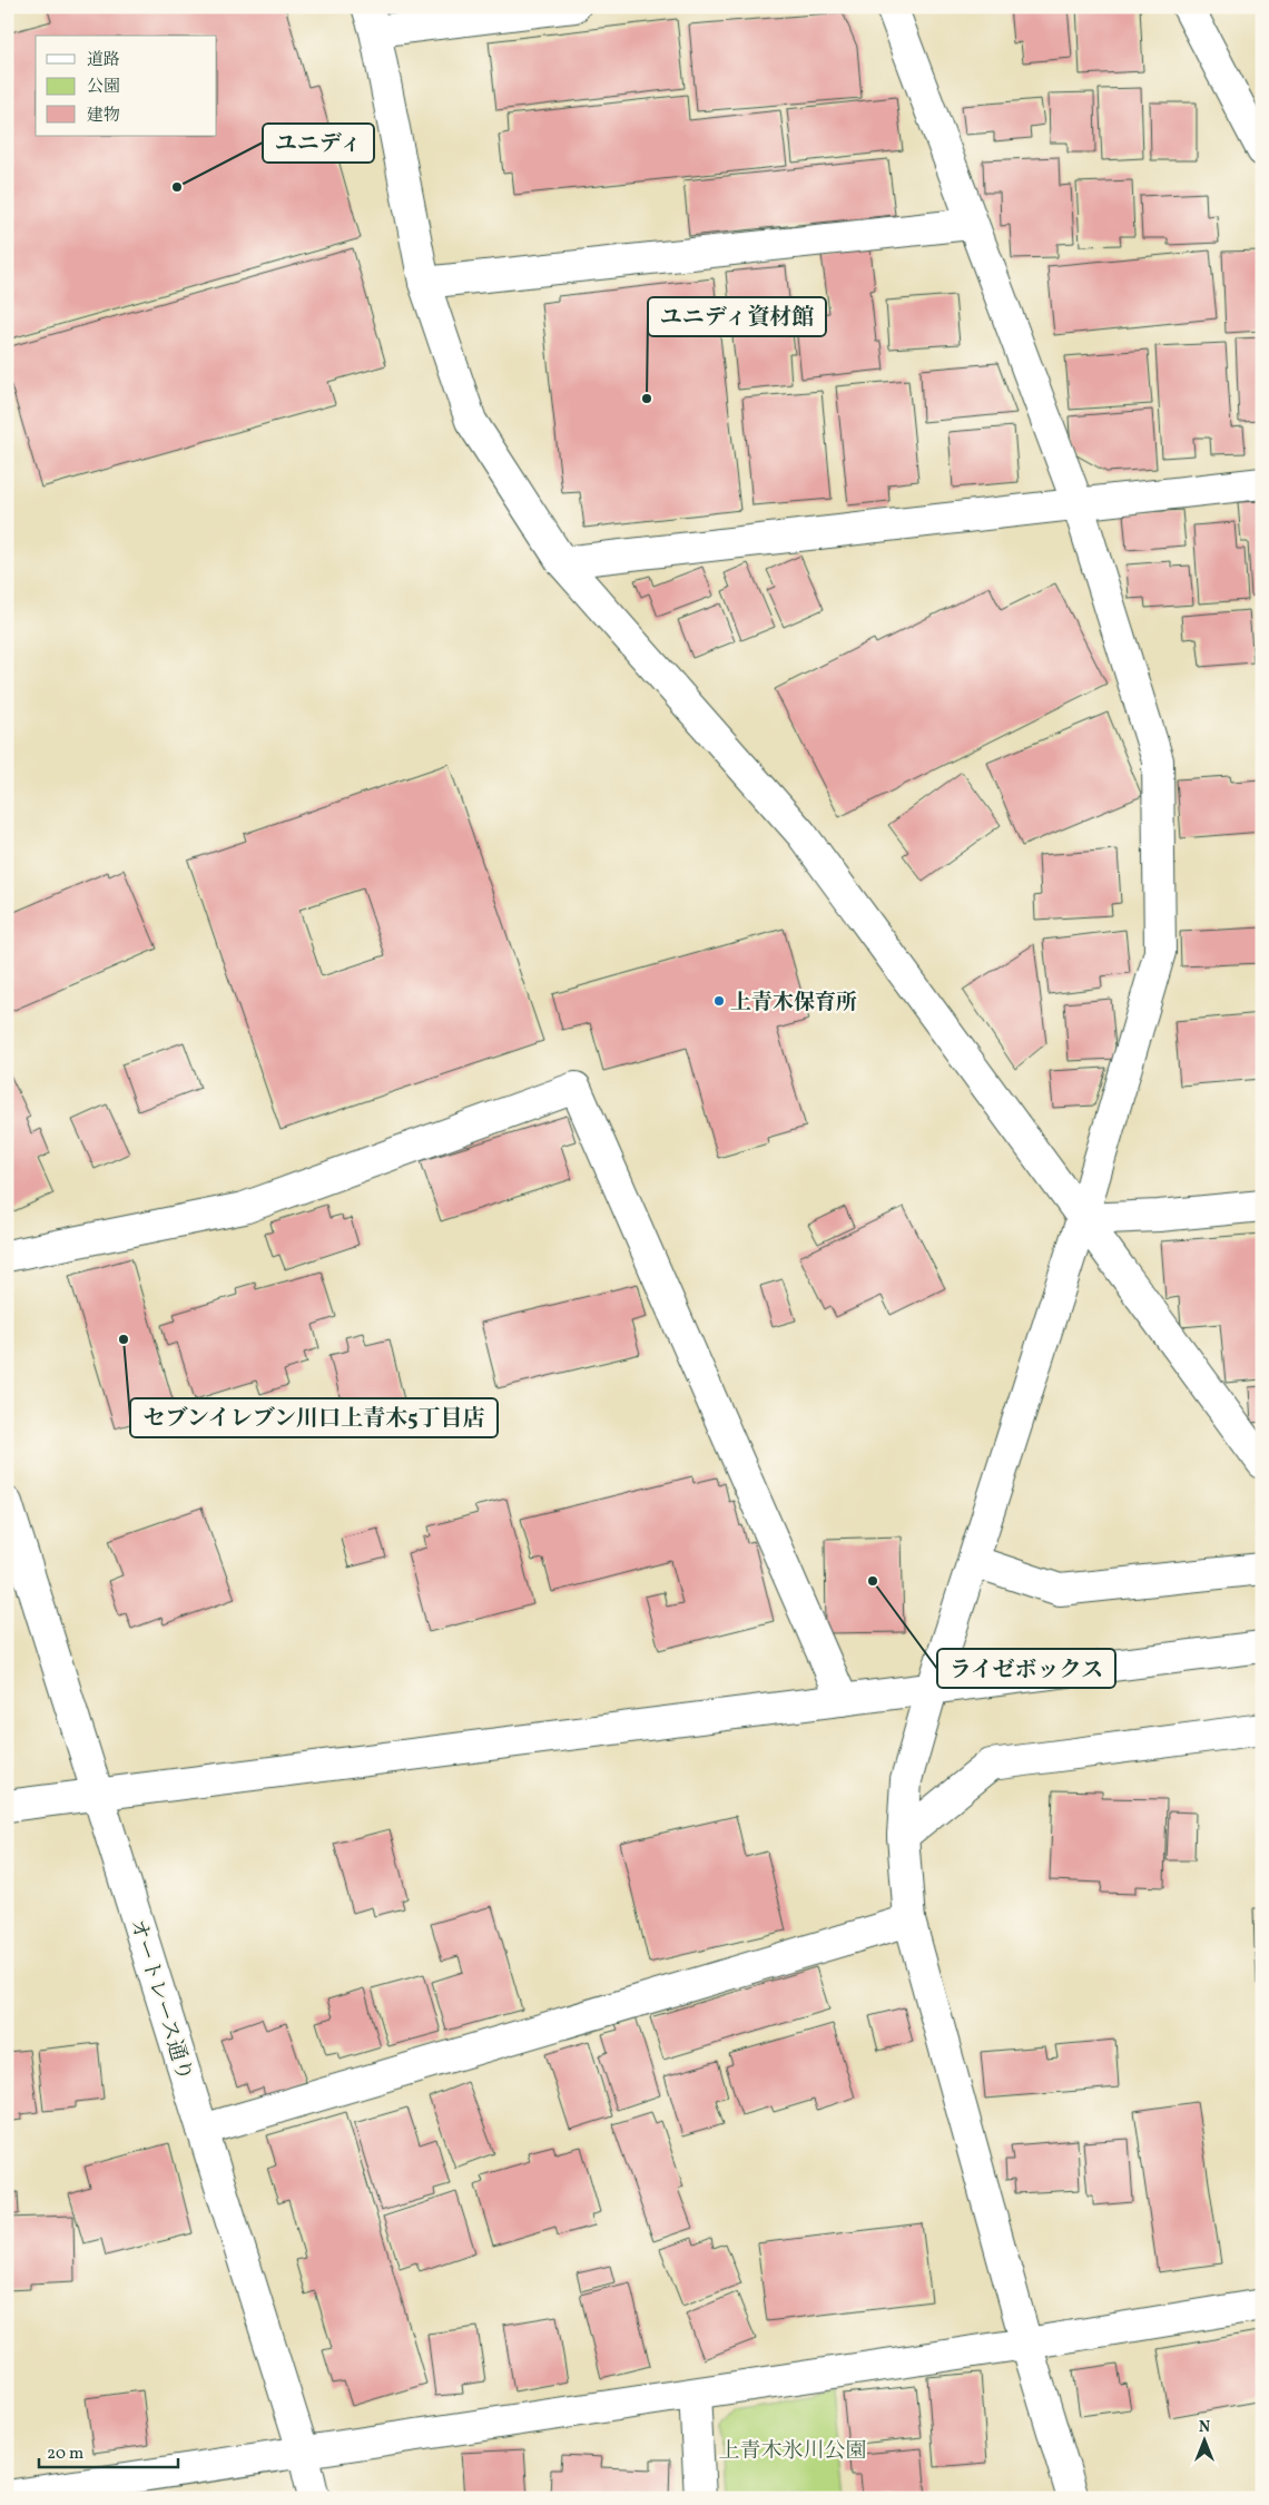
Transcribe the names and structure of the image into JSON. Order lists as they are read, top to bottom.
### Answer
{
  "streets": {
    "street": ["オートレース通り"]
  },
  "parks": ["上青木氷川公園"],
  "places": [
    "ユニディ",
    "ユニディ資材館",
    "上青木保育所",
    "セブンイレブン川口上青木5丁目店",
    "ライゼボックス"
  ],
  "legend": ["道路", "公園", "建物"],
  "scale_bar": "20 m",
  "north": "top"
}
